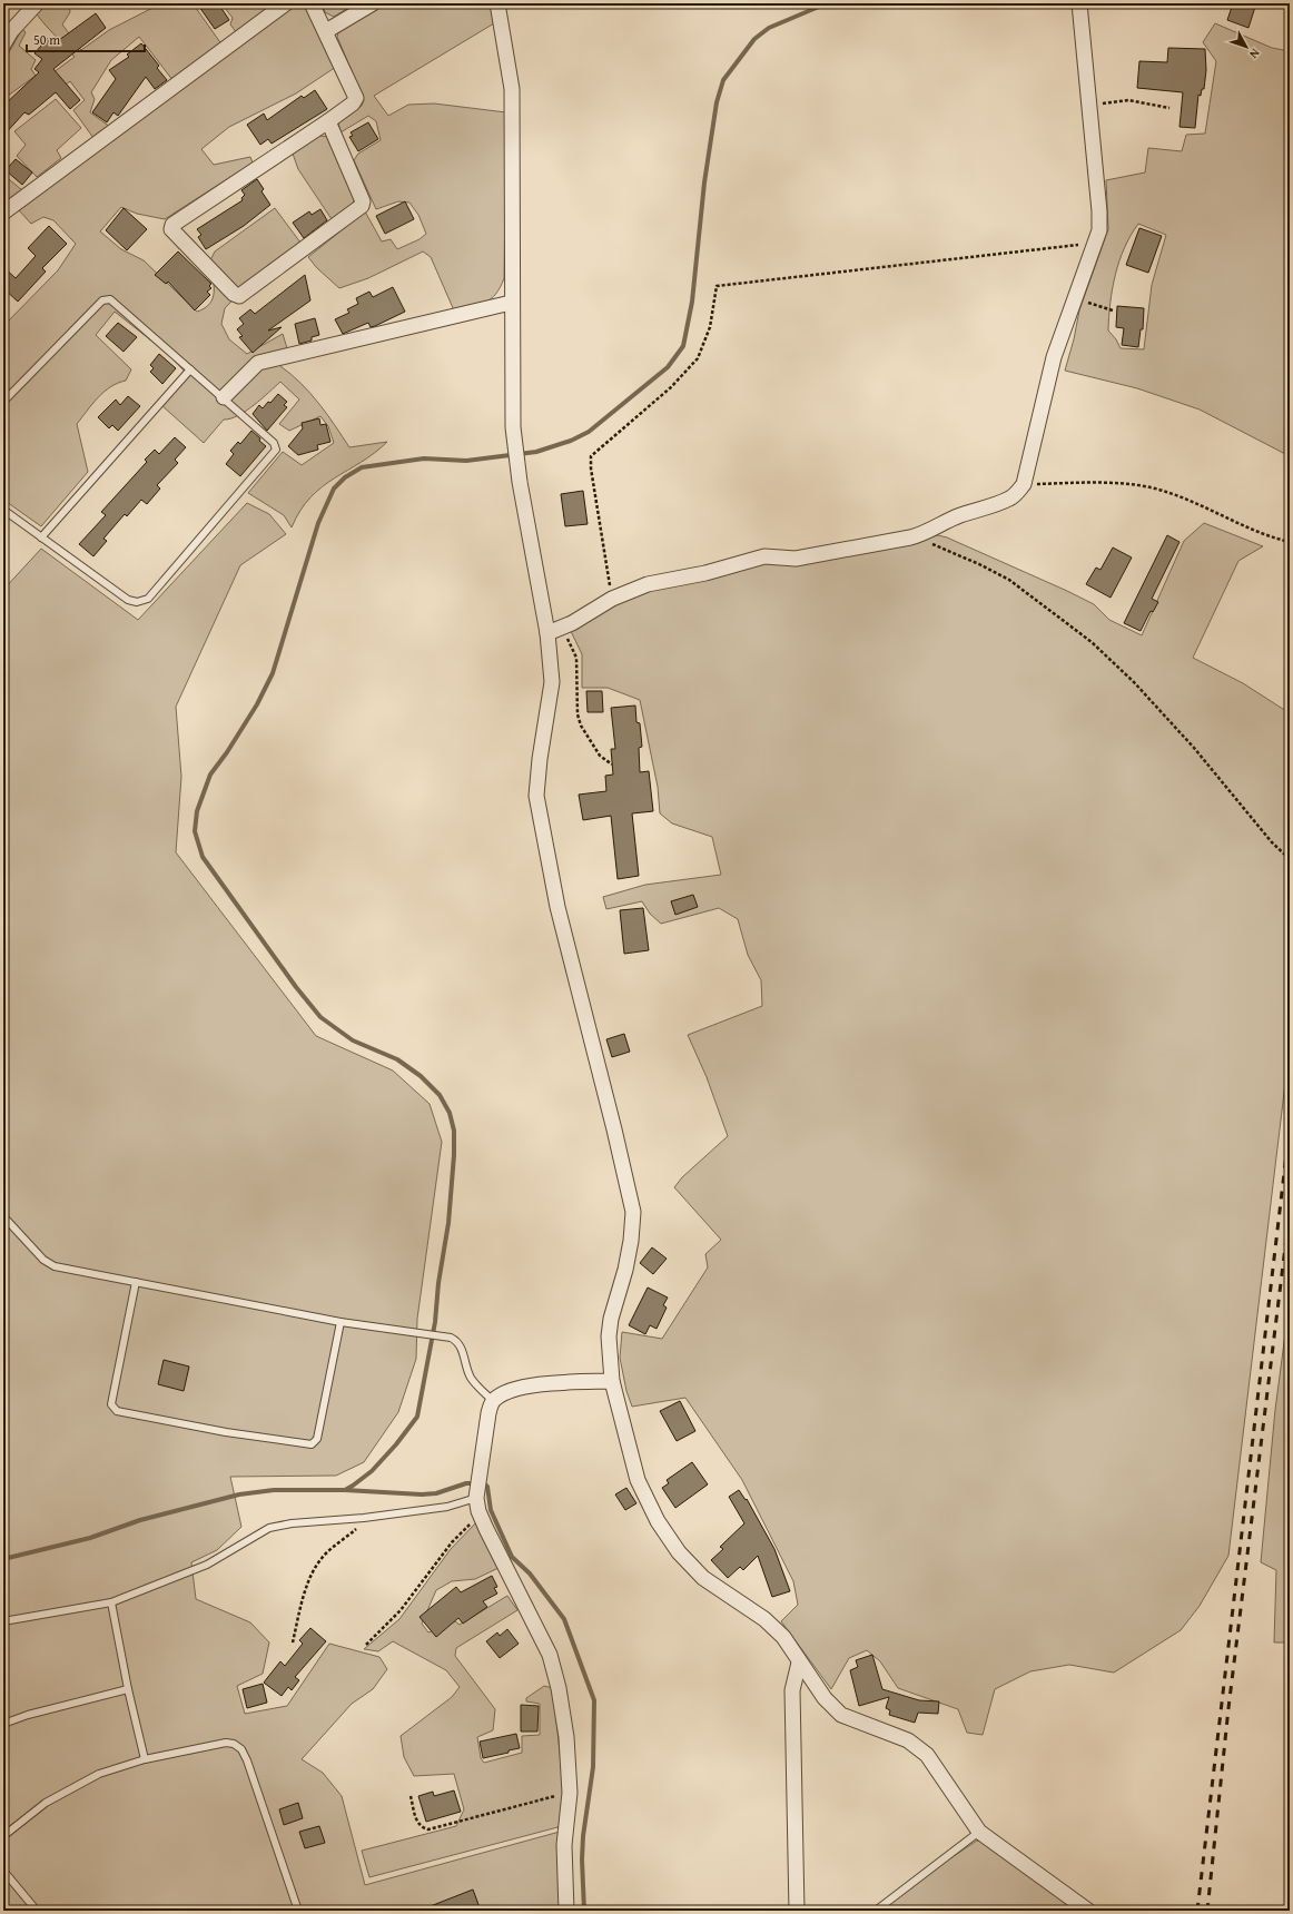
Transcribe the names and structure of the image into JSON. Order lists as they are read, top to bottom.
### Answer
{
  "scale_bar": "50 m",
  "north": "bottom right"
}
